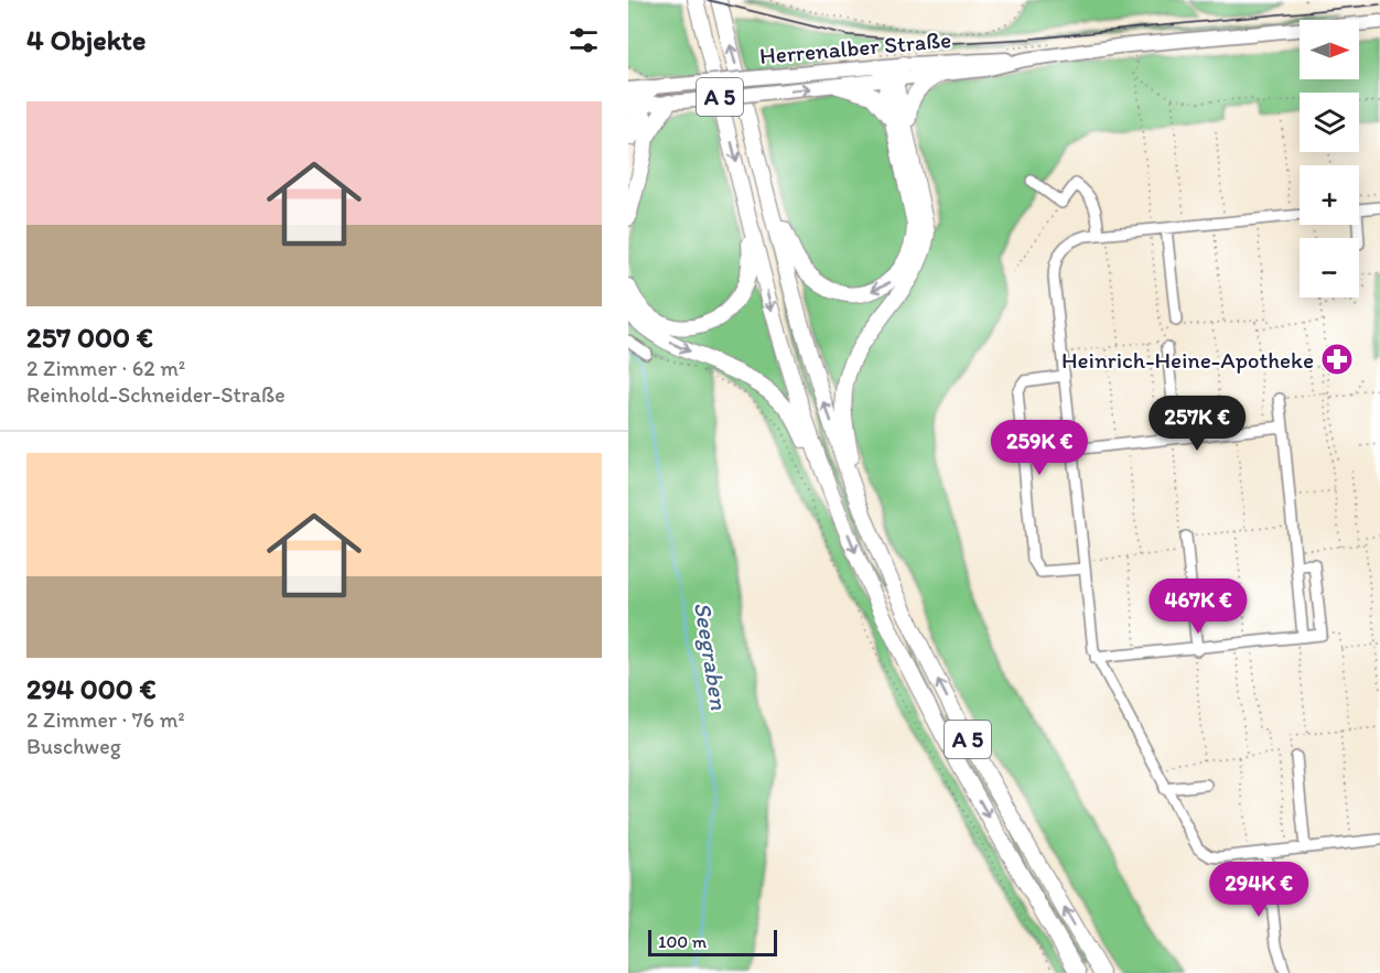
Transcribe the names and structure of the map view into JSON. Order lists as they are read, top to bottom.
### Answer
{
  "streets": {
    "highway": ["A 5"],
    "main road": ["Herrenalber Straße"]
  },
  "water": ["Seegraben"],
  "places": {
    "pharmacy": ["Heinrich-Heine-Apotheke"]
  },
  "scale_bar": "100 m",
  "north": "right",
  "page": {
    "heading": "4 Objekte",
    "map_buttons": ["+", "−"],
    "list": [
      {
        "name": "257 000 €",
        "note": "2 Zimmer · 62 m² · Reinhold-Schneider-Straße"
      },
      {
        "name": "294 000 €",
        "note": "2 Zimmer · 76 m² · Buschweg"
      }
    ],
    "price": [
      "257K €",
      "259K €",
      "467K €",
      "294K €"
    ],
    "scale": "100 m"
  }
}
